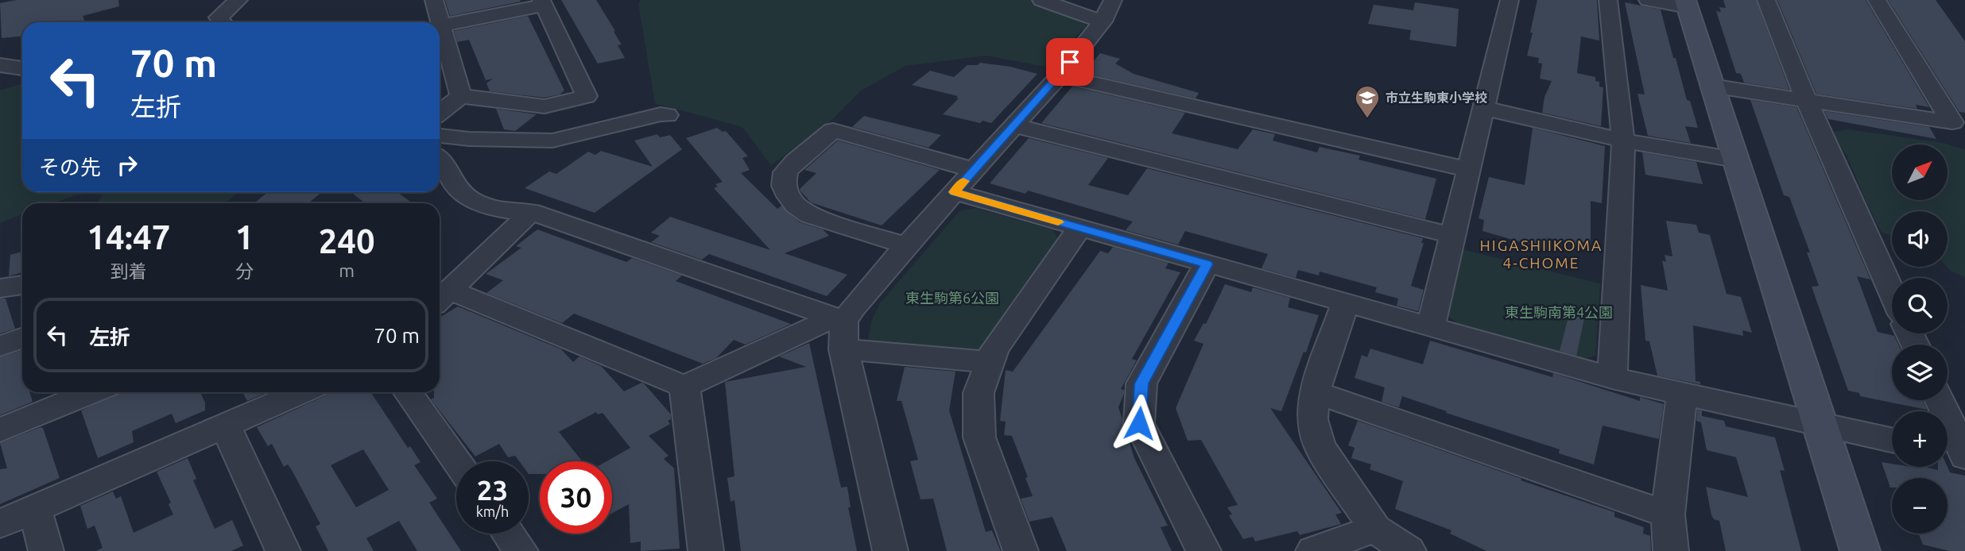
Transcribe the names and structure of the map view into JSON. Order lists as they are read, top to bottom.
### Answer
{
  "districts": ["HIGASHIIKOMA 4-CHOME"],
  "parks": ["東生駒第6公園", "東生駒南第4公園"],
  "places": {
    "school or university": ["市立生駒東小学校"]
  },
  "north": "top right",
  "page": {
    "turn": ["70 m", "左折"],
    "then": "その先",
    "map_buttons": ["+", "−"],
    "eta": [
      "14:47",
      "到着",
      "1",
      "分",
      "240",
      "m"
    ],
    "list": [
      {
        "name": "左折",
        "value": "70 m"
      }
    ],
    "speed": "23 km/h",
    "limit": "30"
  }
}
